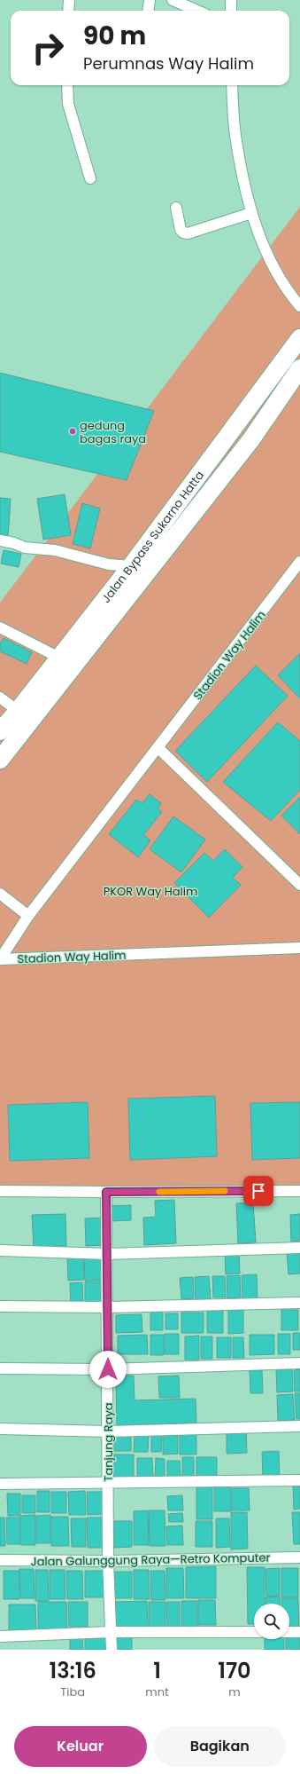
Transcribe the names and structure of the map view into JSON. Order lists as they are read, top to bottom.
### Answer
{
  "streets": {
    "highway": ["Jalan Bypass Sukarno Hatta"],
    "street": ["Stadion Way Halim", "Tanjung Raya", "Jalan Galunggung Raya—Retro Komputer"]
  },
  "crossings": [
    ["Tanjung Raya", "Jalan Galunggung Raya—Retro Komputer"]
  ],
  "parks": ["PKOR Way Halim"],
  "places": ["gedung bagas raya"],
  "page": {
    "turn": ["90 m", "Perumnas Way Halim"],
    "eta": [
      "13:16",
      "Tiba",
      "1",
      "mnt",
      "170",
      "m"
    ],
    "buttons": ["Keluar", "Bagikan"]
  }
}
